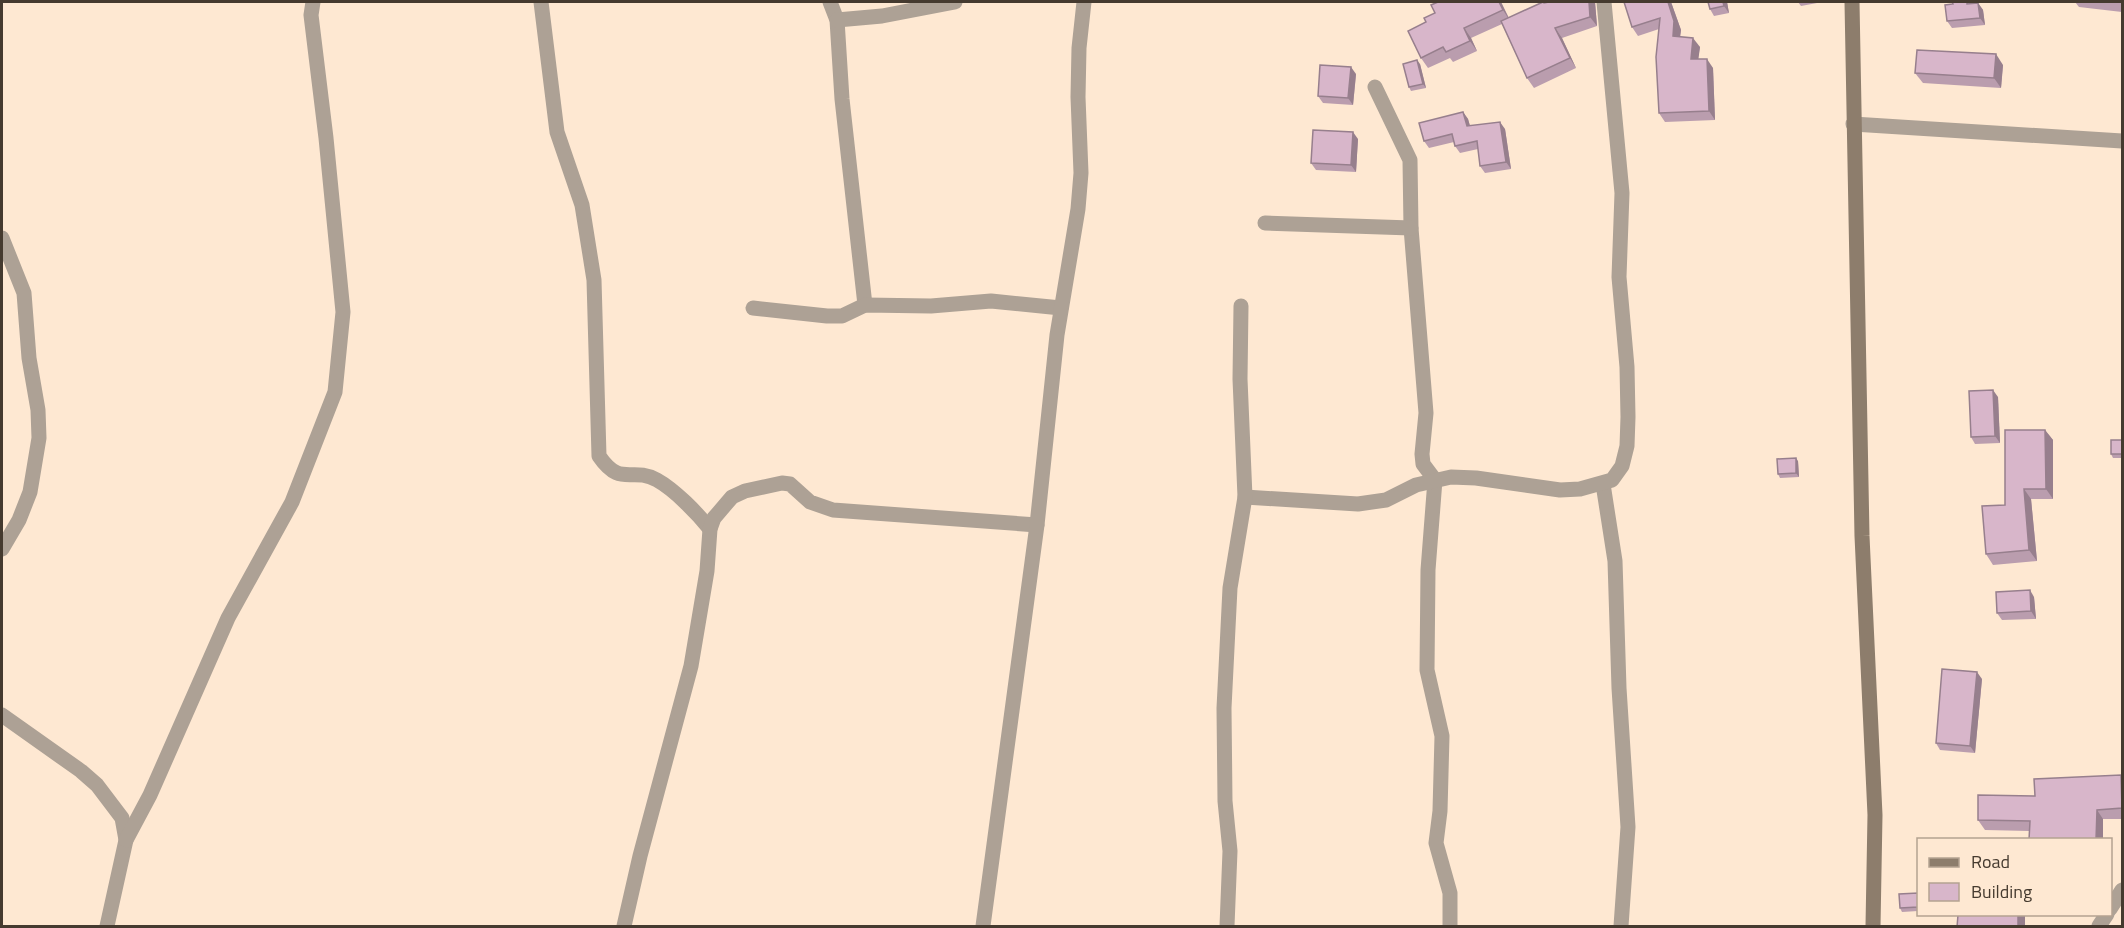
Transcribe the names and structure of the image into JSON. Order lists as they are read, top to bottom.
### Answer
{
  "legend": ["Road", "Building"]
}
